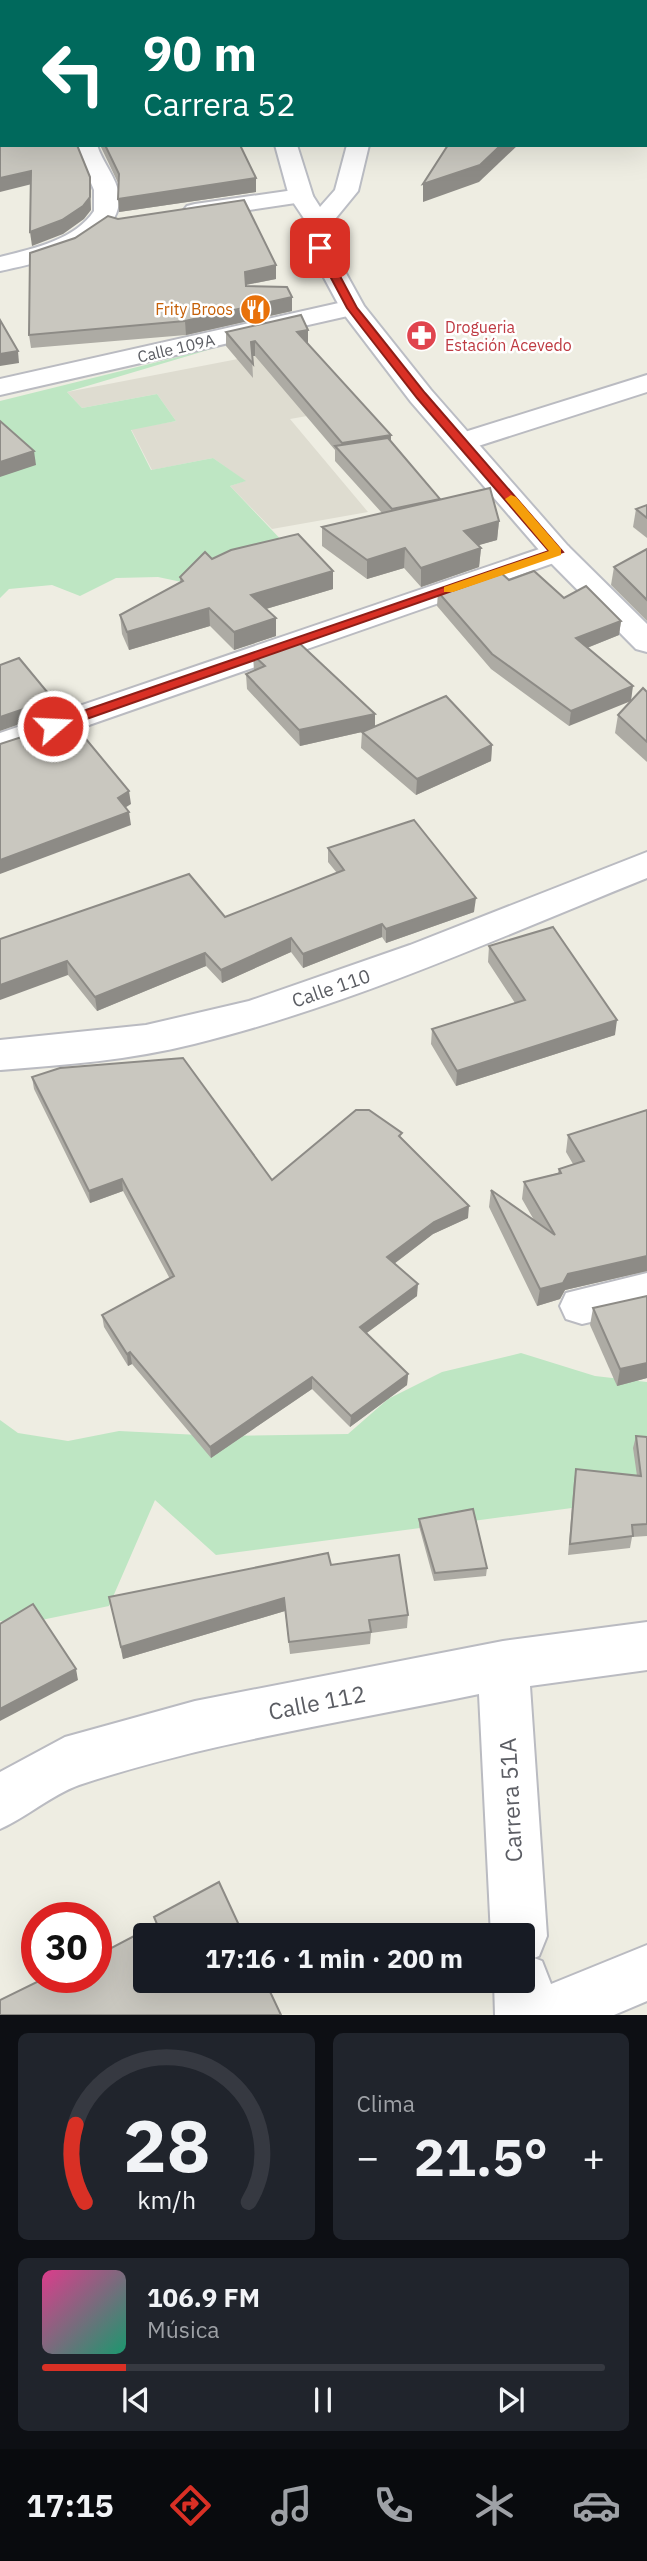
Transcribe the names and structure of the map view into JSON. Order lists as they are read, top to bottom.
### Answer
{
  "streets": {
    "street": [
      "Calle 109A",
      "Calle 110",
      "Calle 112",
      "Carrera 51A"
    ]
  },
  "crossings": [
    ["Calle 112", "Carrera 51A"]
  ],
  "places": {
    "restaurant": ["Frity Broos"],
    "pharmacy": ["Drogueria Estación Acevedo"]
  },
  "page": {
    "turn": ["90 m", "Carrera 52"],
    "limit": "30",
    "trip": "17:16 · 1 min · 200 m",
    "tile": "Clima",
    "heat": ["−", "21.5°", "+"],
    "song": ["106.9 FM", "Música"],
    "tabs": "17:15",
    "gauge": ["28", "km/h"]
  }
}
